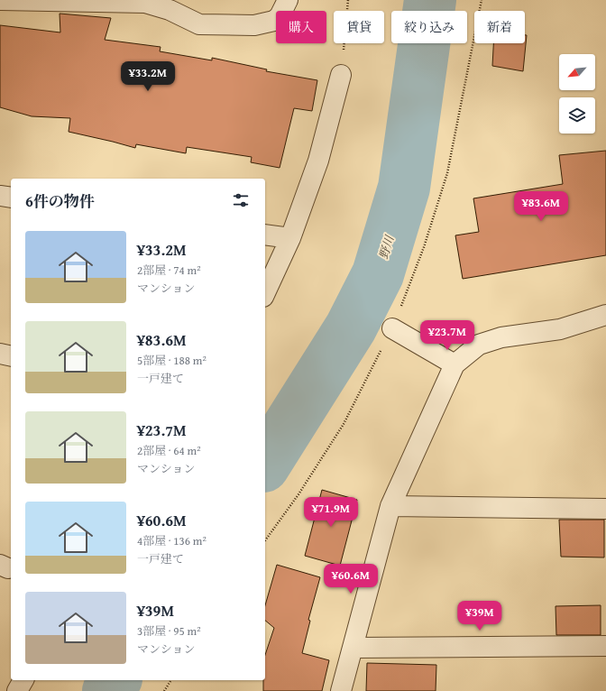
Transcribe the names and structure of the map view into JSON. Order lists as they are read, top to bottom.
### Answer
{
  "water": ["野川"],
  "north": "bottom left",
  "page": {
    "chip": [
      "購入",
      "賃貸",
      "絞り込み",
      "新着"
    ],
    "price": [
      "¥33.2M",
      "¥83.6M",
      "¥23.7M",
      "¥71.9M",
      "¥60.6M",
      "¥39M"
    ],
    "heading": "6件の物件",
    "list": [
      {
        "name": "¥33.2M",
        "note": "2部屋 · 74 m² · マンション"
      },
      {
        "name": "¥83.6M",
        "note": "5部屋 · 188 m² · 一戸建て"
      },
      {
        "name": "¥23.7M",
        "note": "2部屋 · 64 m² · マンション"
      },
      {
        "name": "¥60.6M",
        "note": "4部屋 · 136 m² · 一戸建て"
      },
      {
        "name": "¥39M",
        "note": "3部屋 · 95 m² · マンション"
      }
    ]
  }
}
